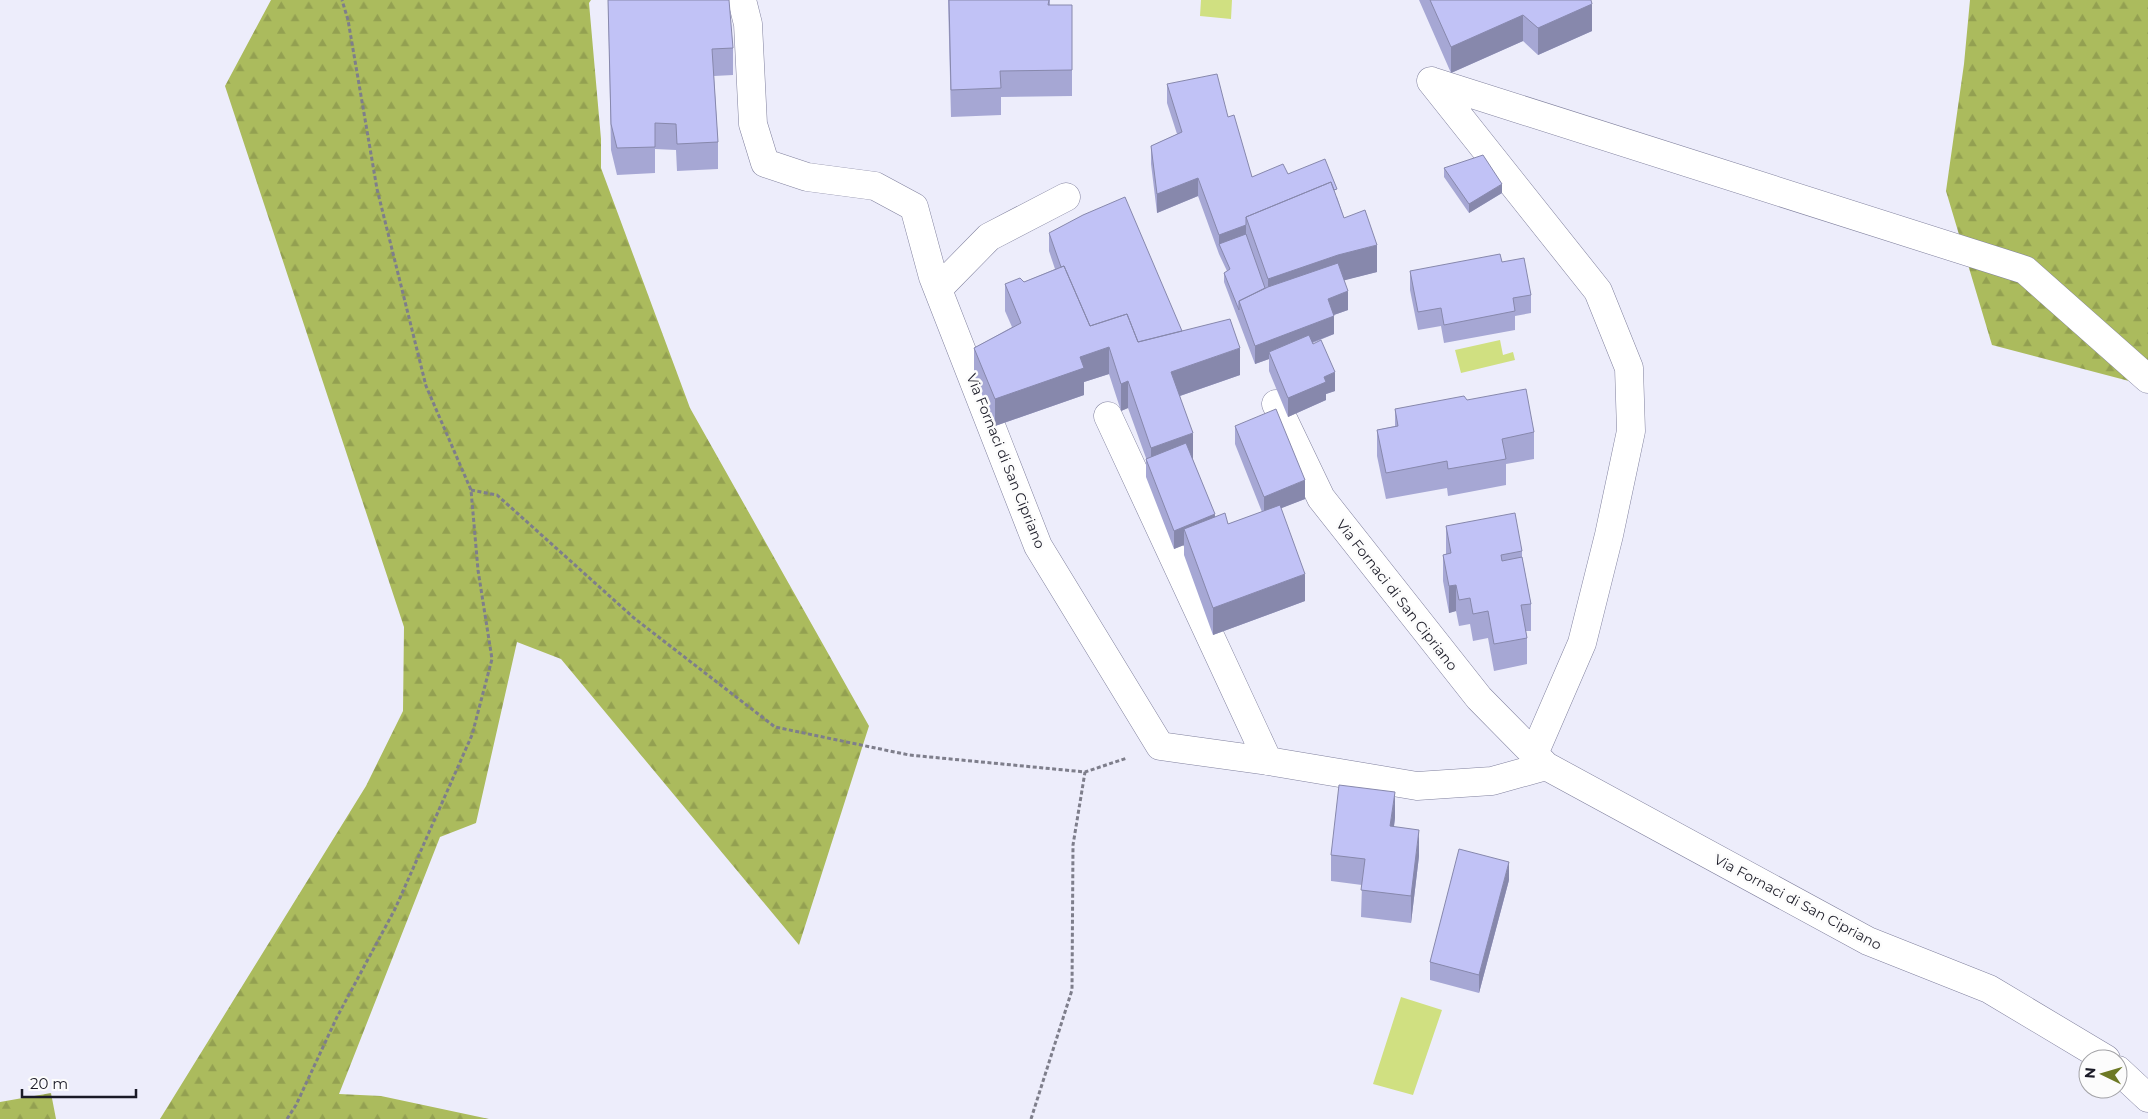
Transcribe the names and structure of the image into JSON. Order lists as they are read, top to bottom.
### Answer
{
  "streets": {
    "street": ["Via Fornaci di San Cipriano"]
  },
  "scale_bar": "20 m",
  "north": "left"
}
